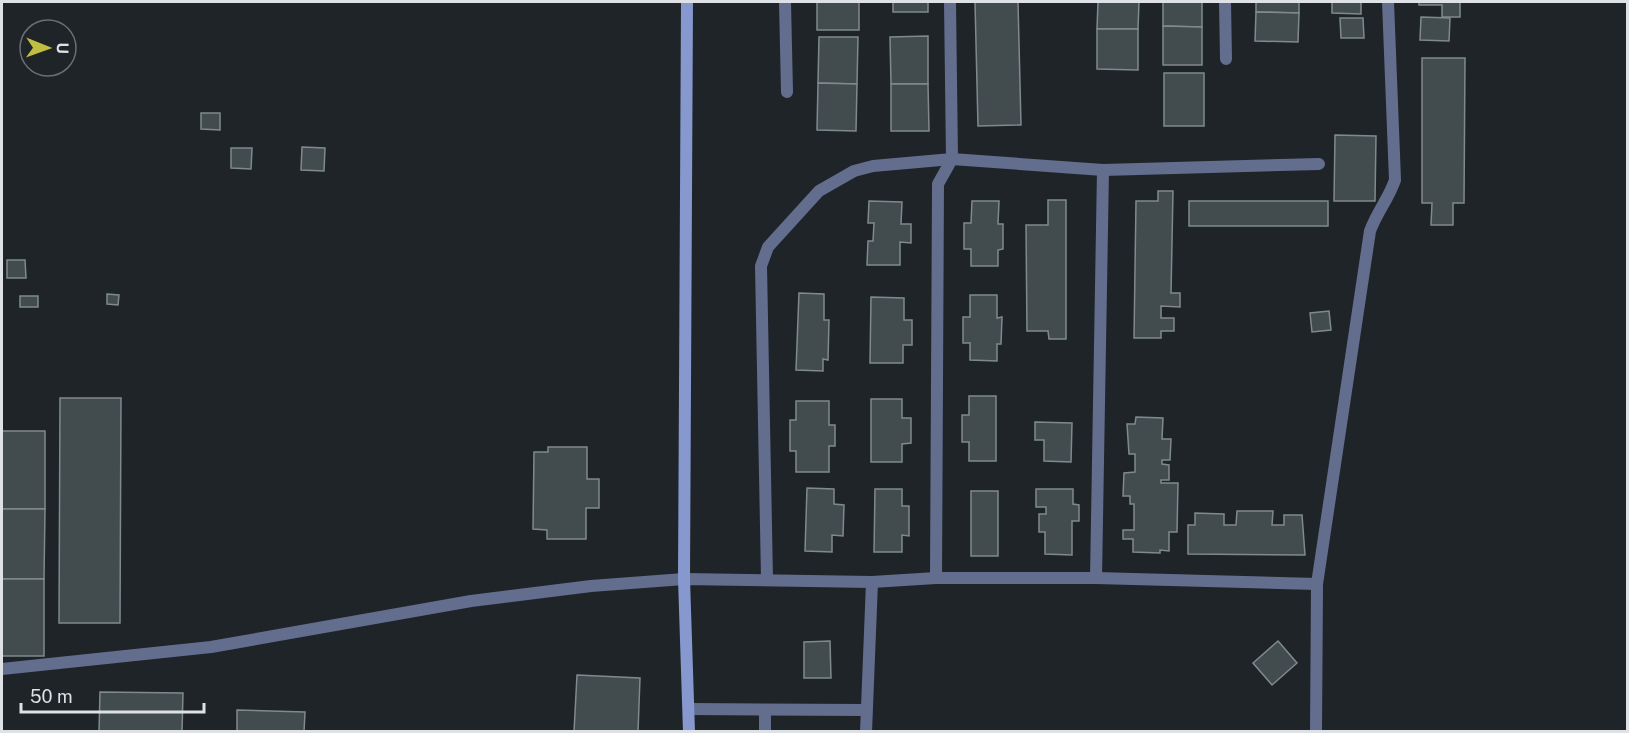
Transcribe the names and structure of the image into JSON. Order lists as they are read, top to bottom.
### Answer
{
  "scale_bar": "50 m",
  "north": "right"
}
